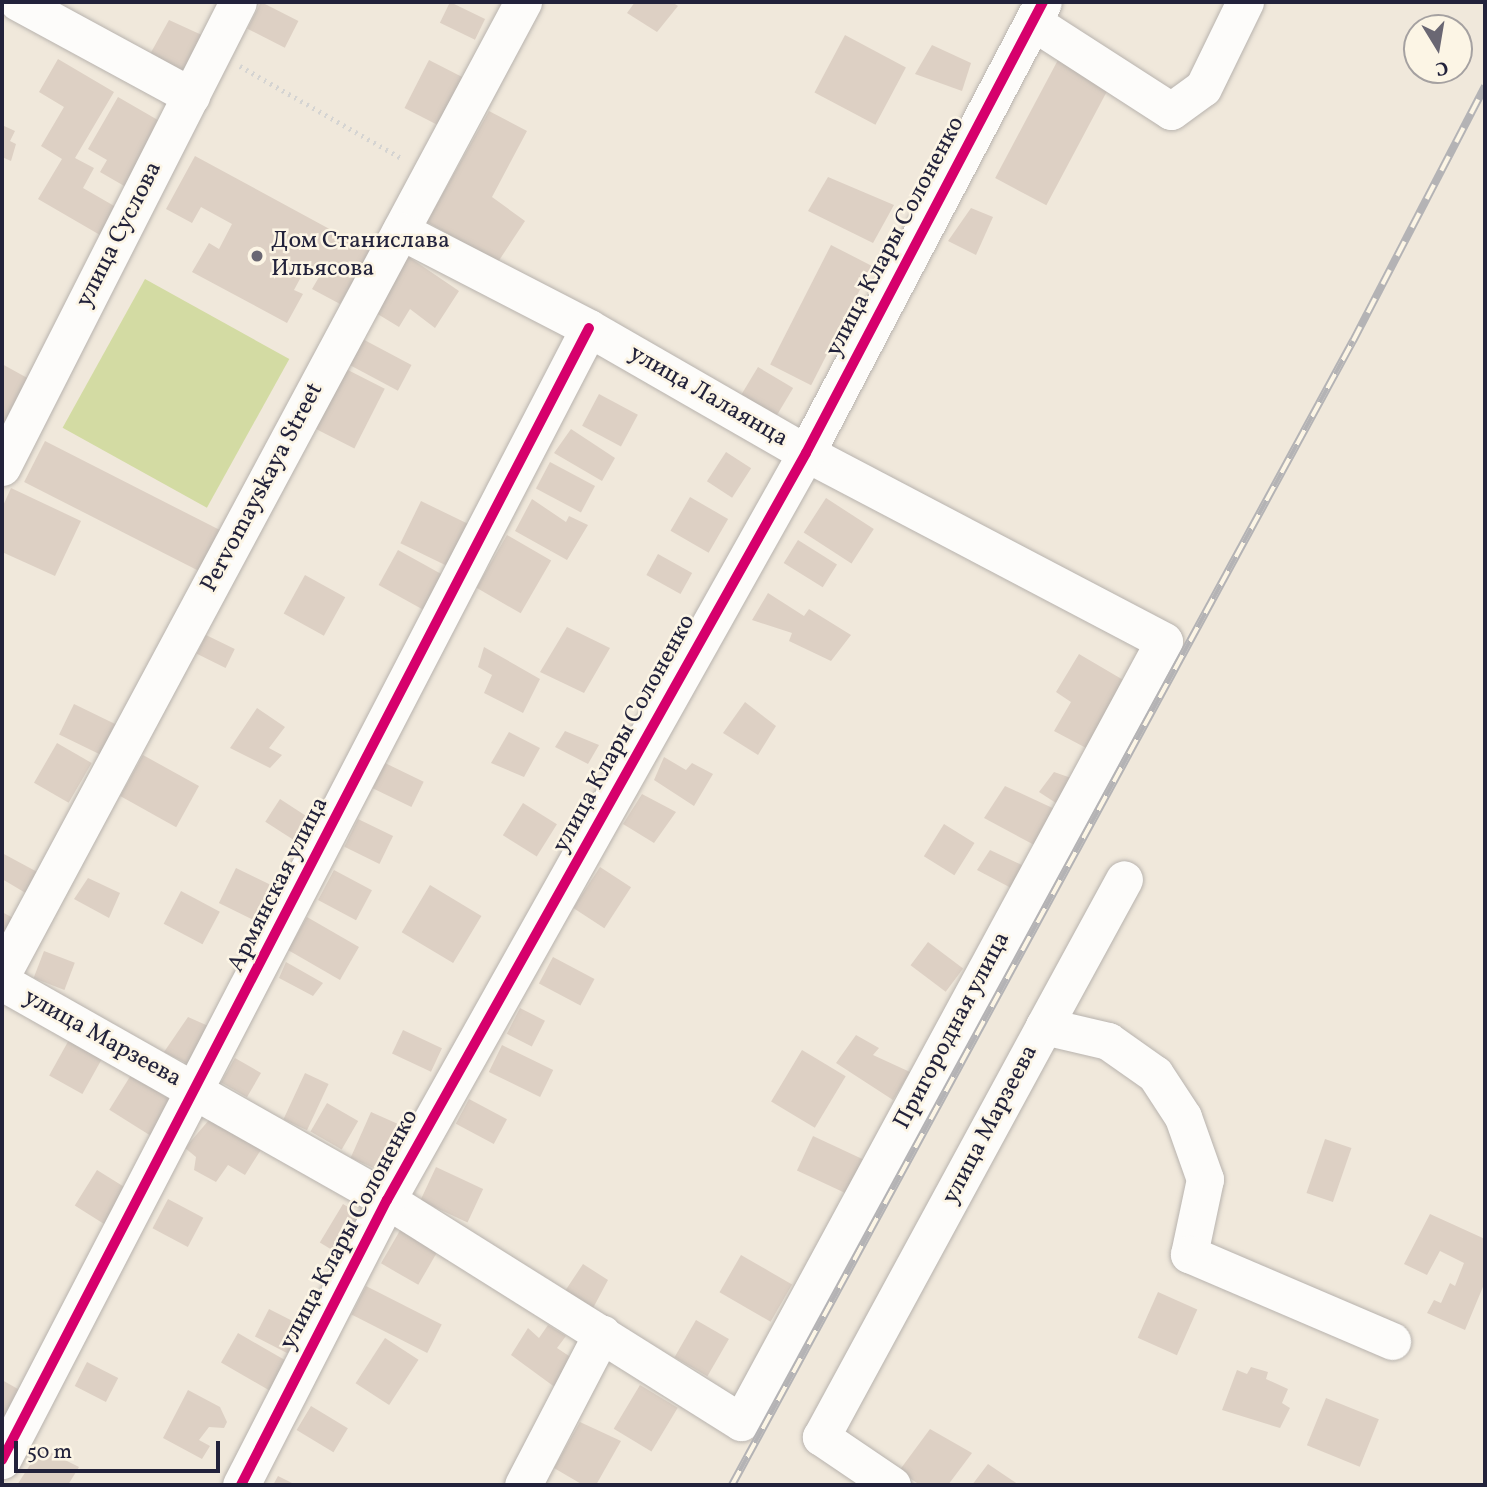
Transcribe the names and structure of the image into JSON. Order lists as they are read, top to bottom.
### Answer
{
  "streets": {
    "street": [
      "улица Суслова",
      "улица Клары Солоненко",
      "улица Лалаянца",
      "Pervomayskaya Street",
      "Армянская улица",
      "Пригородная улица",
      "улица Марзеева"
    ]
  },
  "crossings": [
    ["улица Клары Солоненко", "улица Лалаянца"],
    ["улица Клары Солоненко", "улица Марзеева"],
    ["улица Лалаянца", "Pervomayskaya Street"],
    ["улица Лалаянца", "Армянская улица"],
    ["улица Лалаянца", "Пригородная улица"],
    ["Армянская улица", "улица Марзеева"],
    ["Пригородная улица", "улица Марзеева"]
  ],
  "places": ["Дом Станислава Ильясова"],
  "scale_bar": "50 m",
  "north": "bottom"
}
